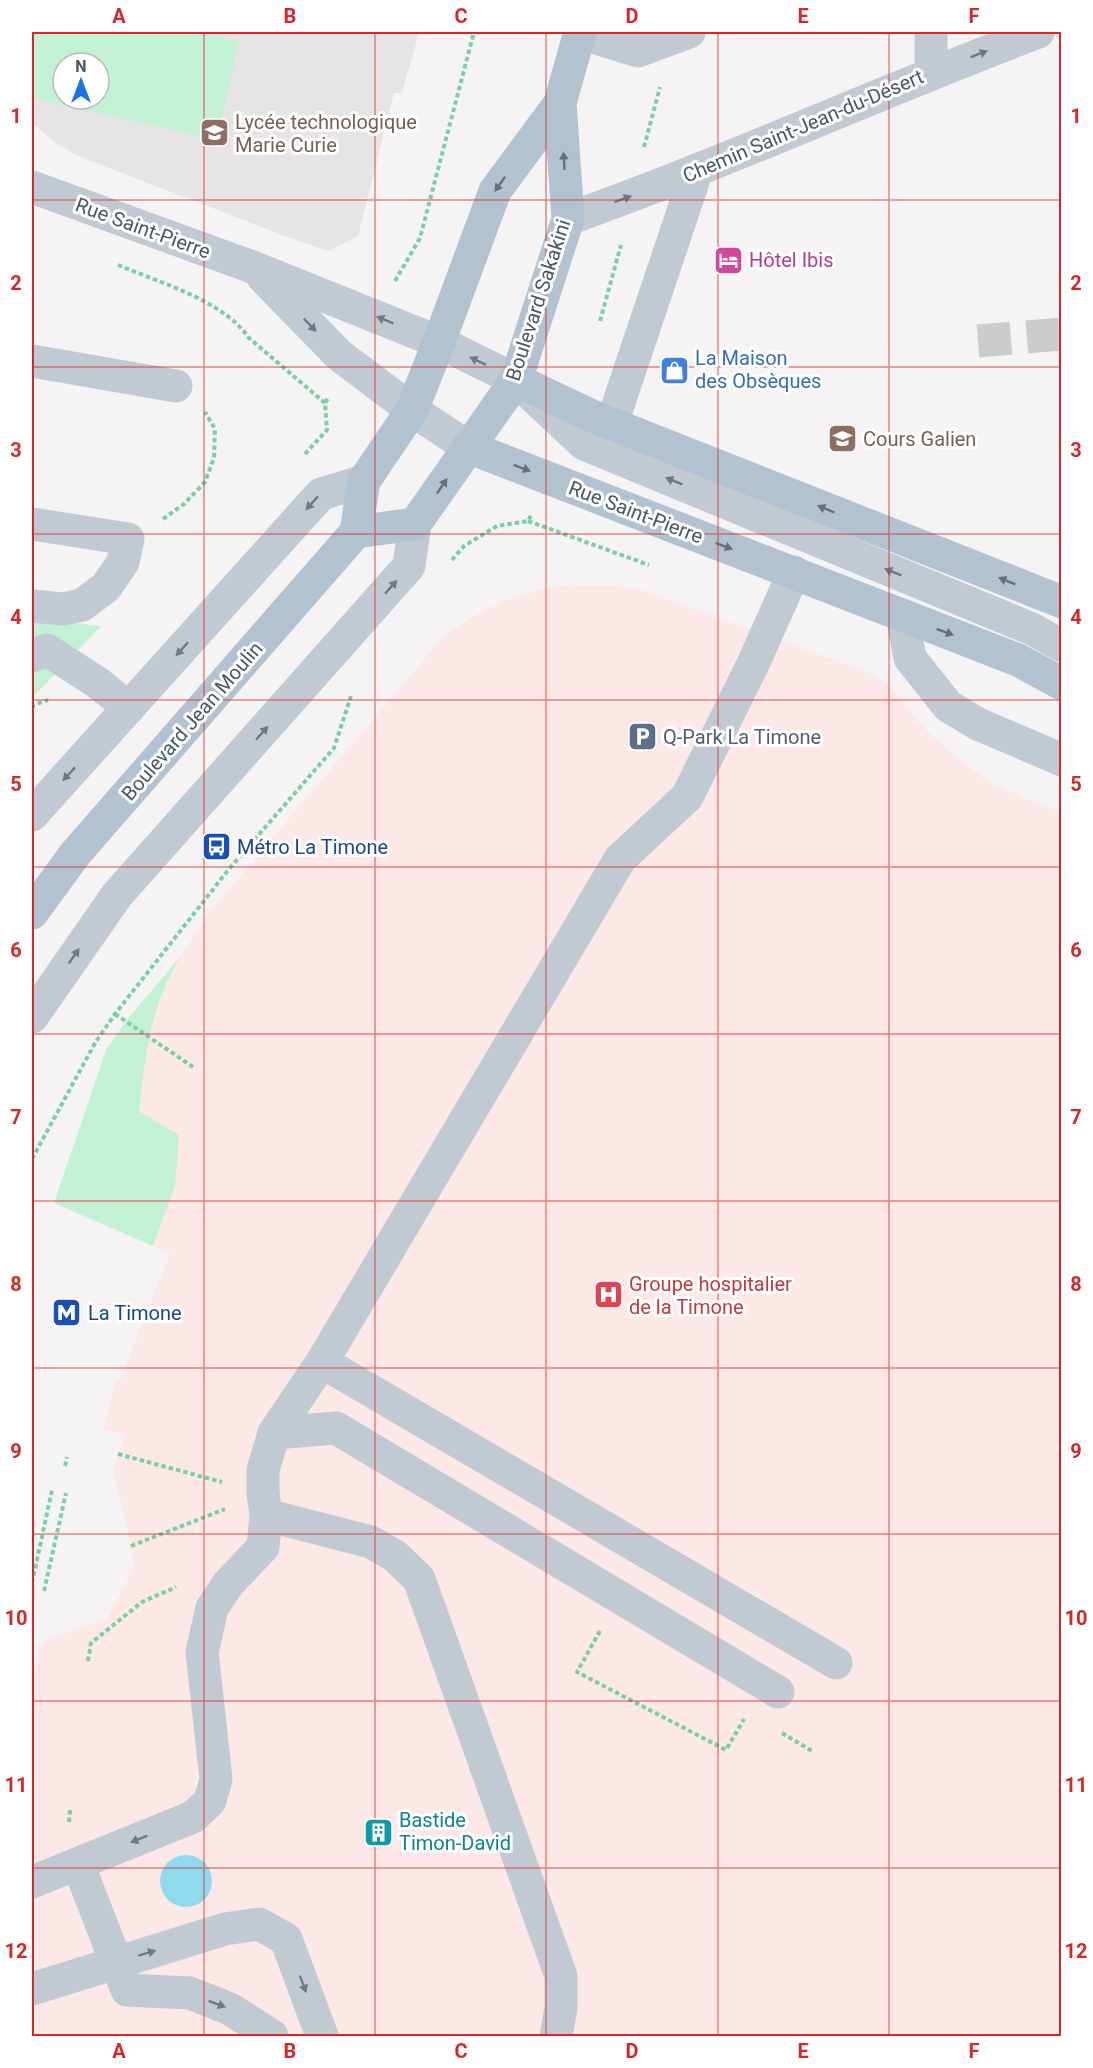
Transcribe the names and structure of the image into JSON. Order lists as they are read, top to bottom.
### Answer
{
  "streets": {
    "main road": ["Rue Saint-Pierre", "Boulevard Sakakini", "Boulevard Jean Moulin"],
    "street": ["Chemin Saint-Jean-du-Désert"]
  },
  "crossings": [
    ["Chemin Saint-Jean-du-Désert", "Boulevard Sakakini"],
    ["Rue Saint-Pierre", "Boulevard Sakakini"]
  ],
  "one_way": ["Chemin Saint-Jean-du-Désert"],
  "places": {
    "school or university": ["Lycée technologique Marie Curie", "Cours Galien"],
    "hotel": ["Hôtel Ibis"],
    "shop": ["La Maison des Obsèques"],
    "parking": ["Q-Park La Timone"],
    "bus stop": ["Métro La Timone"],
    "hospital": ["Groupe hospitalier de la Timone"],
    "metro station": ["La Timone"],
    "building": ["Bastide Timon-David"]
  },
  "north": "top",
  "grid": {
    "columns": [
      "A",
      "B",
      "C",
      "D",
      "E",
      "F"
    ],
    "rows": [
      "1",
      "2",
      "3",
      "4",
      "5",
      "6",
      "7",
      "8",
      "9",
      "10",
      "11",
      "12"
    ]
  }
}
